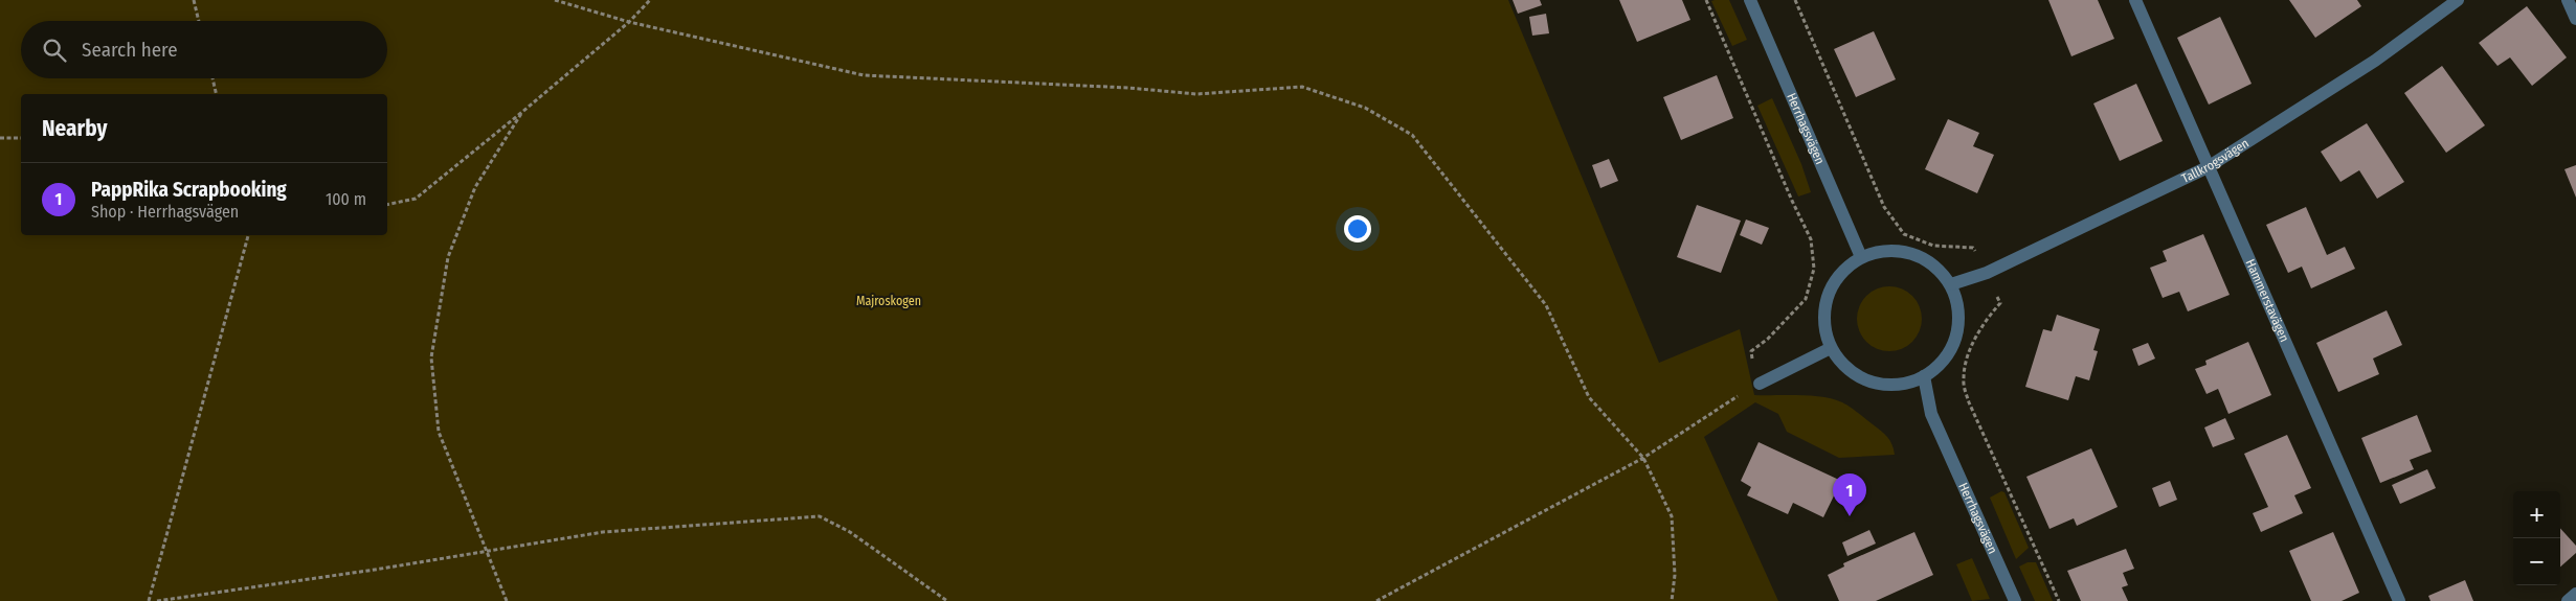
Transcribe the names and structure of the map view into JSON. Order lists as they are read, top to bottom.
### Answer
{
  "streets": {
    "street": ["Herrhagsvägen", "Tallkrogsvägen", "Hammerstavägen"]
  },
  "crossings": [
    ["Herrhagsvägen", "Tallkrogsvägen"],
    ["Tallkrogsvägen", "Hammerstavägen"]
  ],
  "parks": ["Majroskogen"],
  "page": {
    "search": "Search here",
    "heading": "Nearby",
    "list": [
      {
        "mark": "1",
        "name": "PappRika Scrapbooking",
        "note": "Shop · Herrhagsvägen",
        "value": "100 m"
      }
    ],
    "pins": "1",
    "map_buttons": ["+", "−"]
  }
}
